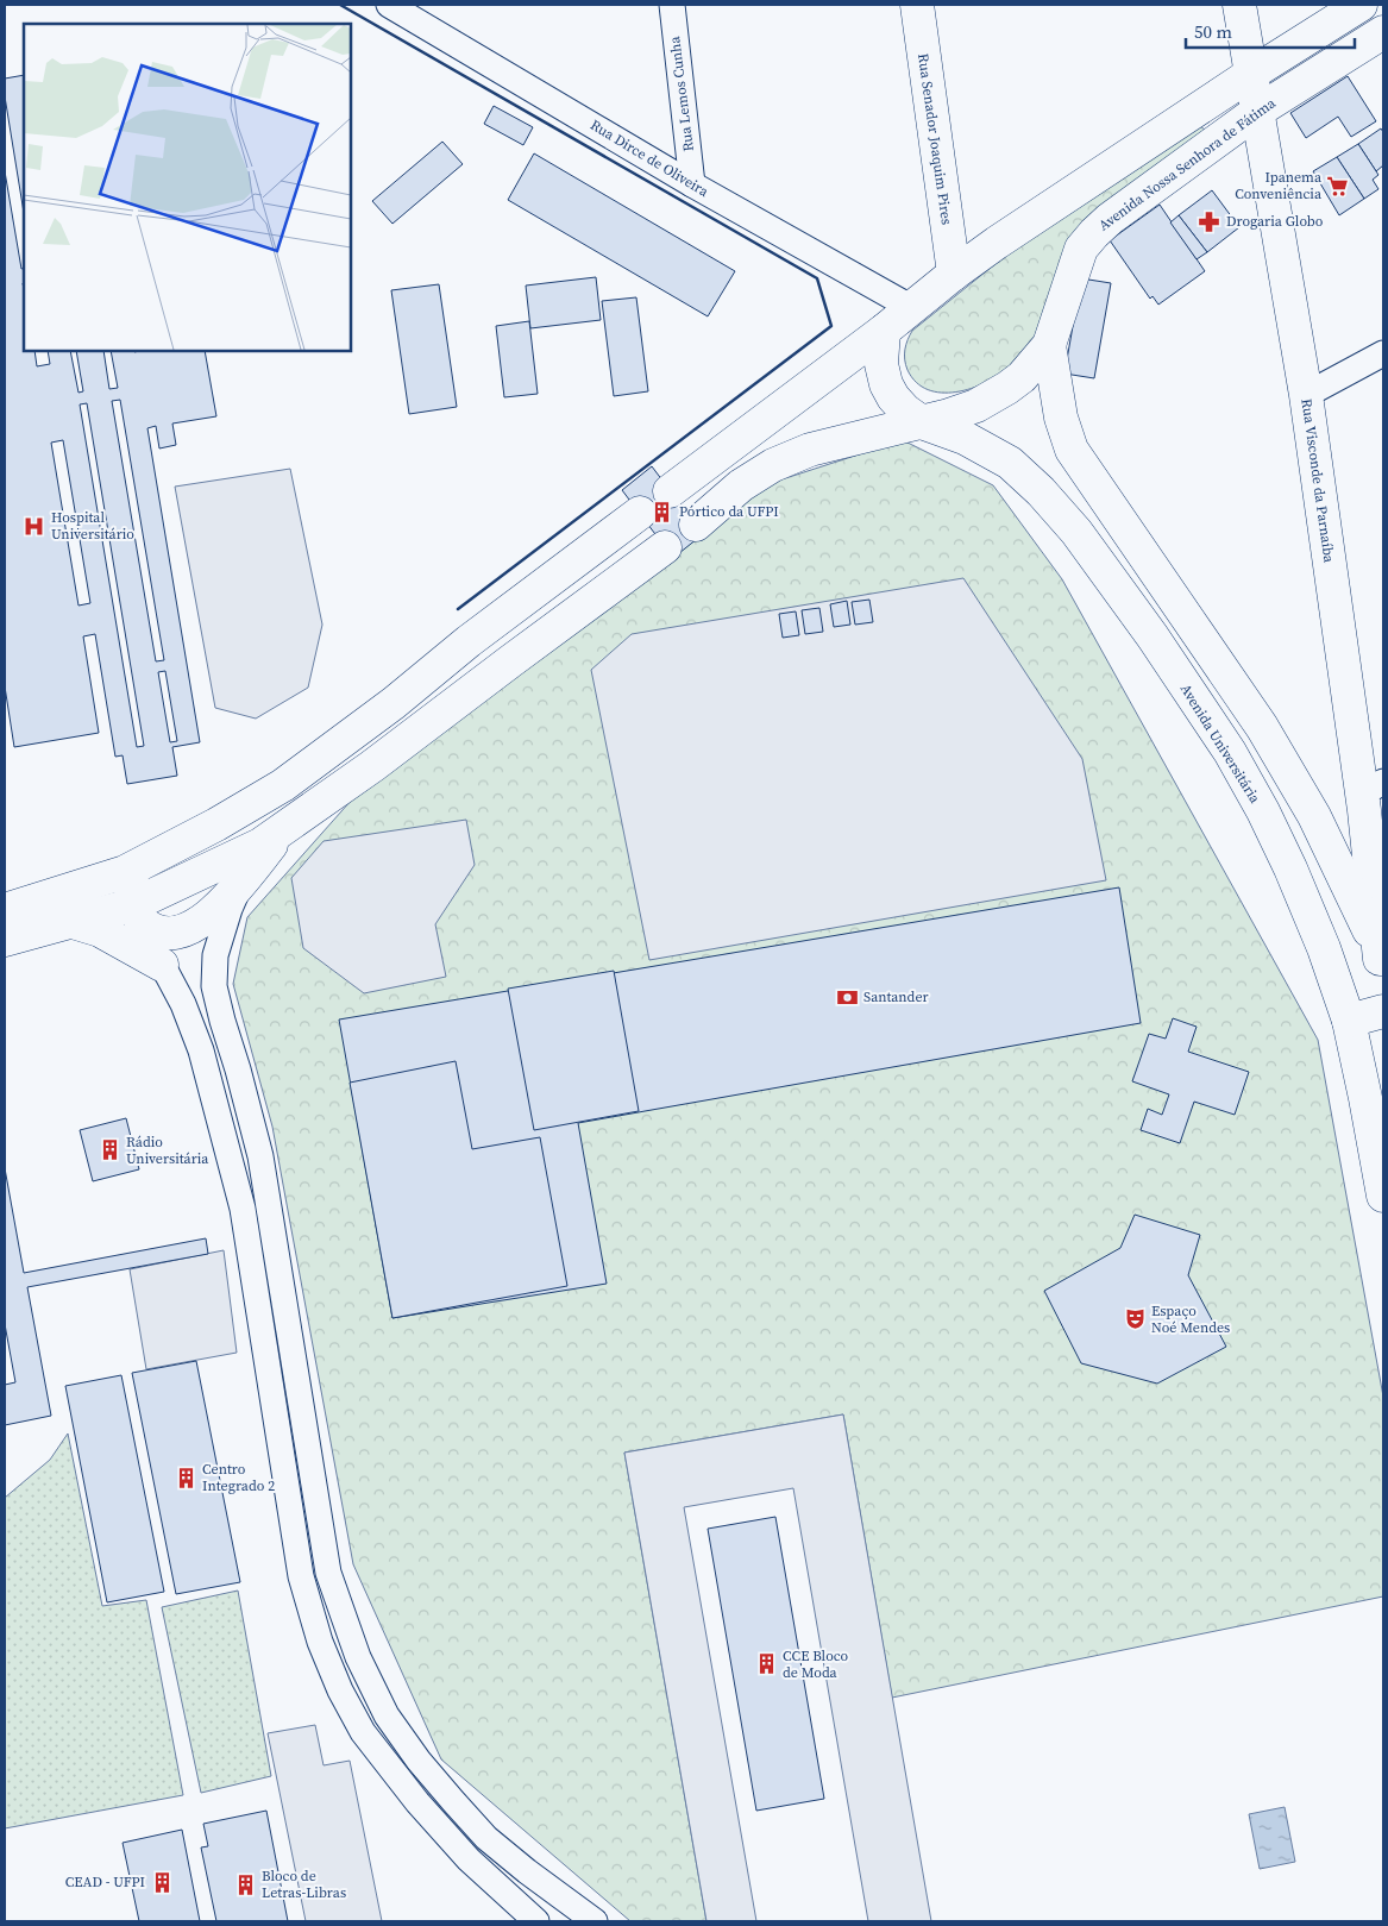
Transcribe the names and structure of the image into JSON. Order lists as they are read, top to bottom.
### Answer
{
  "streets": {
    "main road": [
      "Rua Senador Joaquim Pires",
      "Avenida Nossa Senhora de Fátima",
      "Rua Visconde da Parnaíba",
      "Avenida Universitária"
    ],
    "street": ["Rua Lemos Cunha", "Rua Dirce de Oliveira"]
  },
  "crossings": [
    ["Rua Lemos Cunha", "Rua Dirce de Oliveira"],
    ["Avenida Nossa Senhora de Fátima", "Rua Visconde da Parnaíba"]
  ],
  "places": {
    "supermarket": ["Ipanema Conveniência"],
    "pharmacy": ["Drogaria Globo"],
    "building": [
      "Pórtico da UFPI",
      "Rádio Universitária",
      "Centro Integrado 2",
      "CCE Bloco de Moda",
      "CEAD - UFPI",
      "Bloco de Letras-Libras"
    ],
    "hospital": ["Hospital Universitário"],
    "bank": ["Santander"],
    "theatre": ["Espaço Noé Mendes"]
  },
  "scale_bar": "50 m"
}
